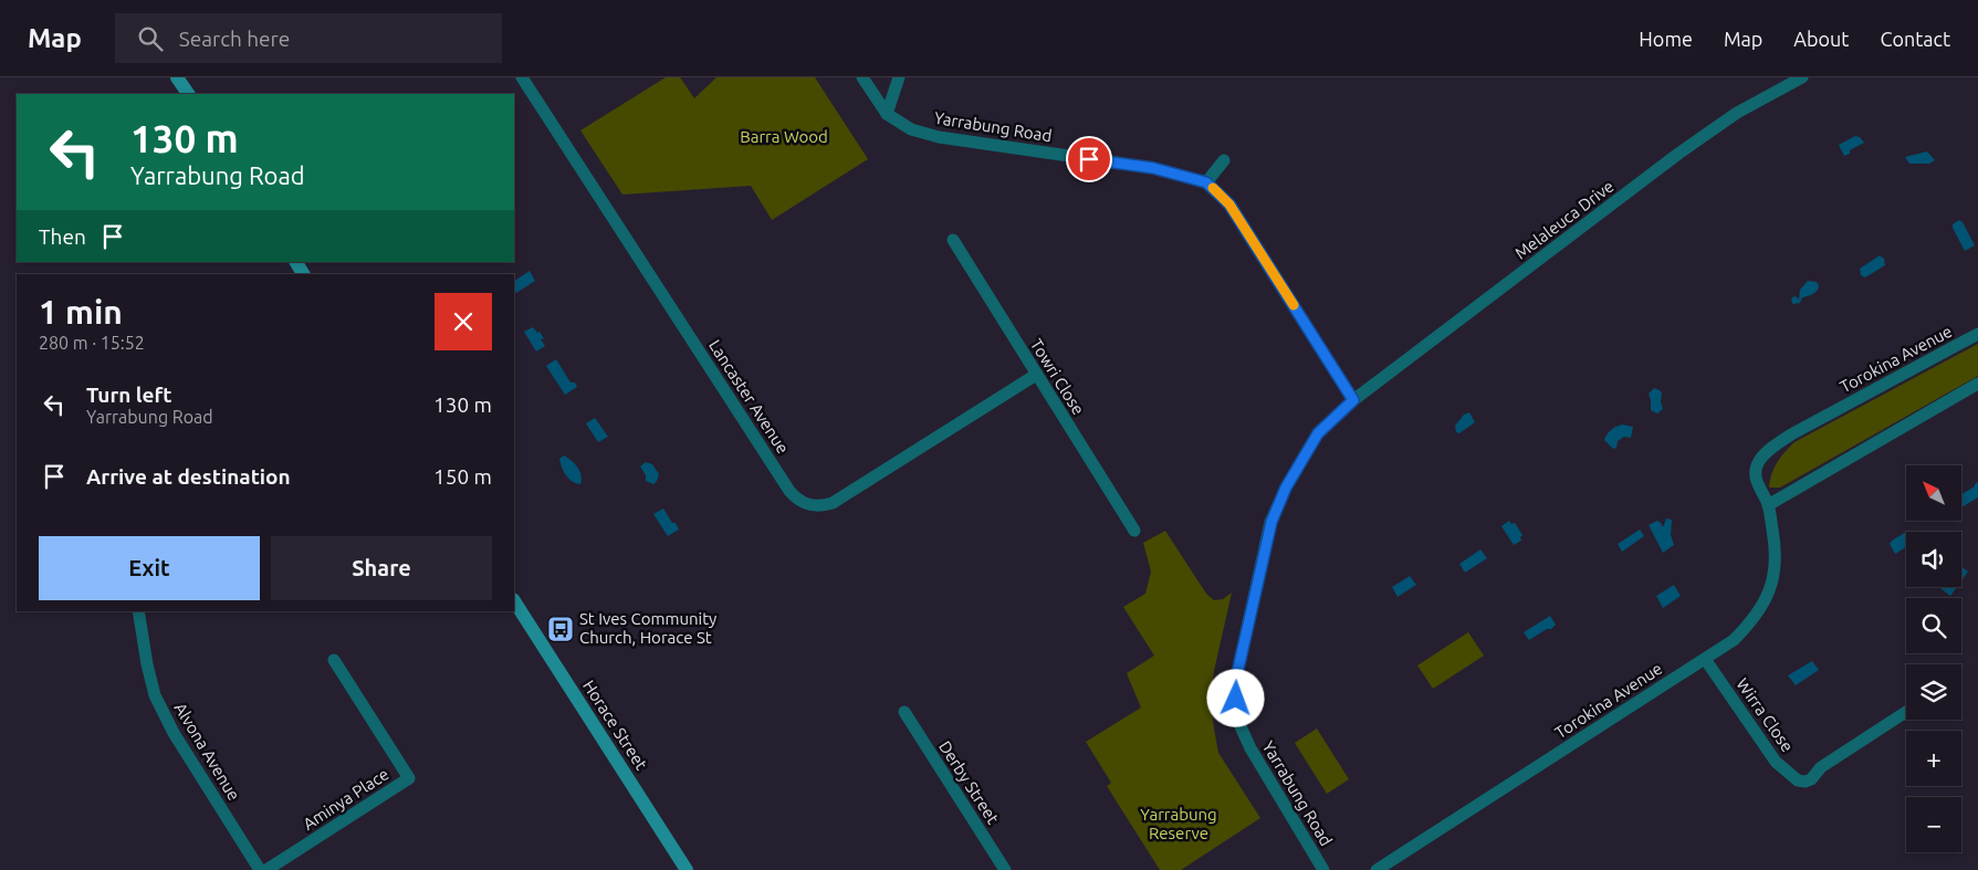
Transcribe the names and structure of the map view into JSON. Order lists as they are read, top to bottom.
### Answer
{
  "streets": {
    "main road": ["Horace Street"],
    "street": [
      "Yarrabung Road",
      "Melaleuca Drive",
      "Torokina Avenue",
      "Towri Close",
      "Lancaster Avenue",
      "Wirra Close",
      "Alvona Avenue",
      "Derby Street",
      "Aminya Place"
    ]
  },
  "crossings": [
    ["Yarrabung Road", "Melaleuca Drive"],
    ["Torokina Avenue", "Wirra Close"],
    ["Towri Close", "Lancaster Avenue"]
  ],
  "parks": ["Barra Wood", "Yarrabung Reserve"],
  "places": {
    "bus stop": ["St Ives Community Church, Horace St"]
  },
  "north": "top left",
  "page": {
    "header": "Map",
    "search": "Search here",
    "nav": [
      "Home",
      "Map",
      "About",
      "Contact"
    ],
    "turn": ["130 m", "Yarrabung Road"],
    "then": "Then",
    "heading": ["1 min", "280 m · 15:52"],
    "list": [
      {
        "name": "Turn left",
        "note": "Yarrabung Road",
        "value": "130 m"
      },
      {
        "name": "Arrive at destination",
        "value": "150 m"
      }
    ],
    "map_buttons": ["+", "−"],
    "buttons": ["Exit", "Share"]
  }
}
